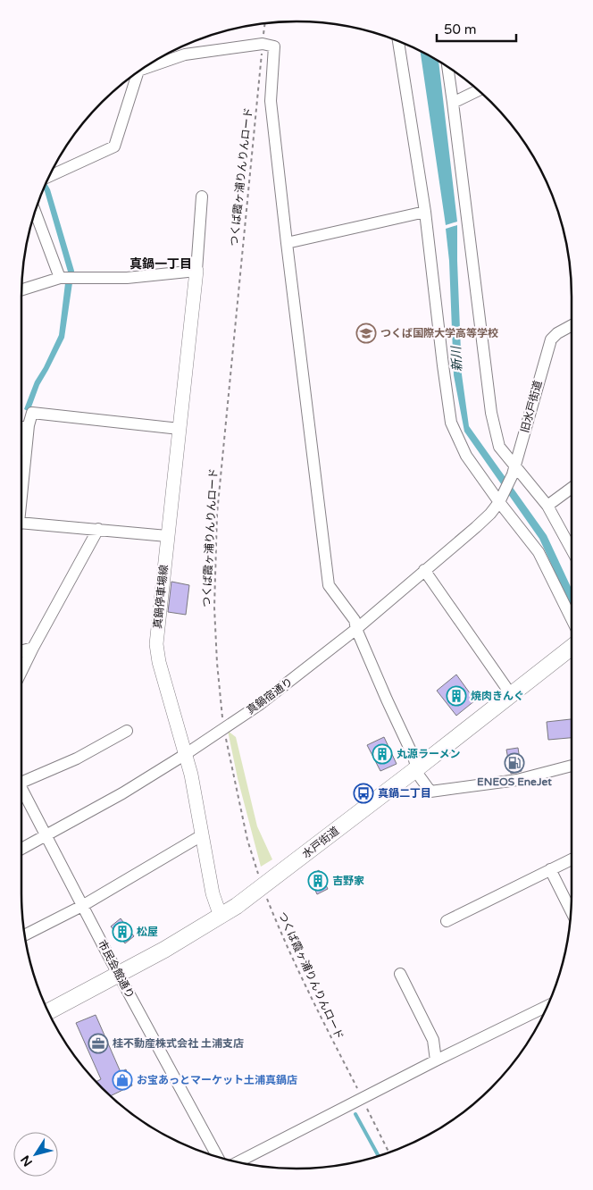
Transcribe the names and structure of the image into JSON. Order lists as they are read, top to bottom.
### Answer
{
  "streets": {
    "highway": ["水戸街道"],
    "main road": ["真鍋停車場線"],
    "street": ["旧水戸街道", "真鍋宿通り", "市民会館通り"],
    "path": ["つくば霞ヶ浦りんりんロード"]
  },
  "crossings": [
    ["つくば霞ヶ浦りんりんロード", "真鍋宿通り"],
    ["つくば霞ヶ浦りんりんロード", "水戸街道"],
    ["旧水戸街道", "真鍋宿通り"],
    ["真鍋停車場線", "真鍋宿通り"],
    ["真鍋停車場線", "水戸街道"],
    ["真鍋宿通り", "市民会館通り"],
    ["水戸街道", "市民会館通り"]
  ],
  "districts": ["真鍋一丁目"],
  "water": ["新川"],
  "places": {
    "school or university": ["つくば国際大学高等学校"],
    "building": [
      "焼肉きんぐ",
      "丸源ラーメン",
      "吉野家",
      "松屋"
    ],
    "fuel station": ["ENEOS EneJet"],
    "bus stop": ["真鍋二丁目"],
    "office": ["桂不動産株式会社 土浦支店"],
    "shop": ["お宝あっとマーケット土浦真鍋店"]
  },
  "scale_bar": "50 m",
  "north": "bottom left"
}
